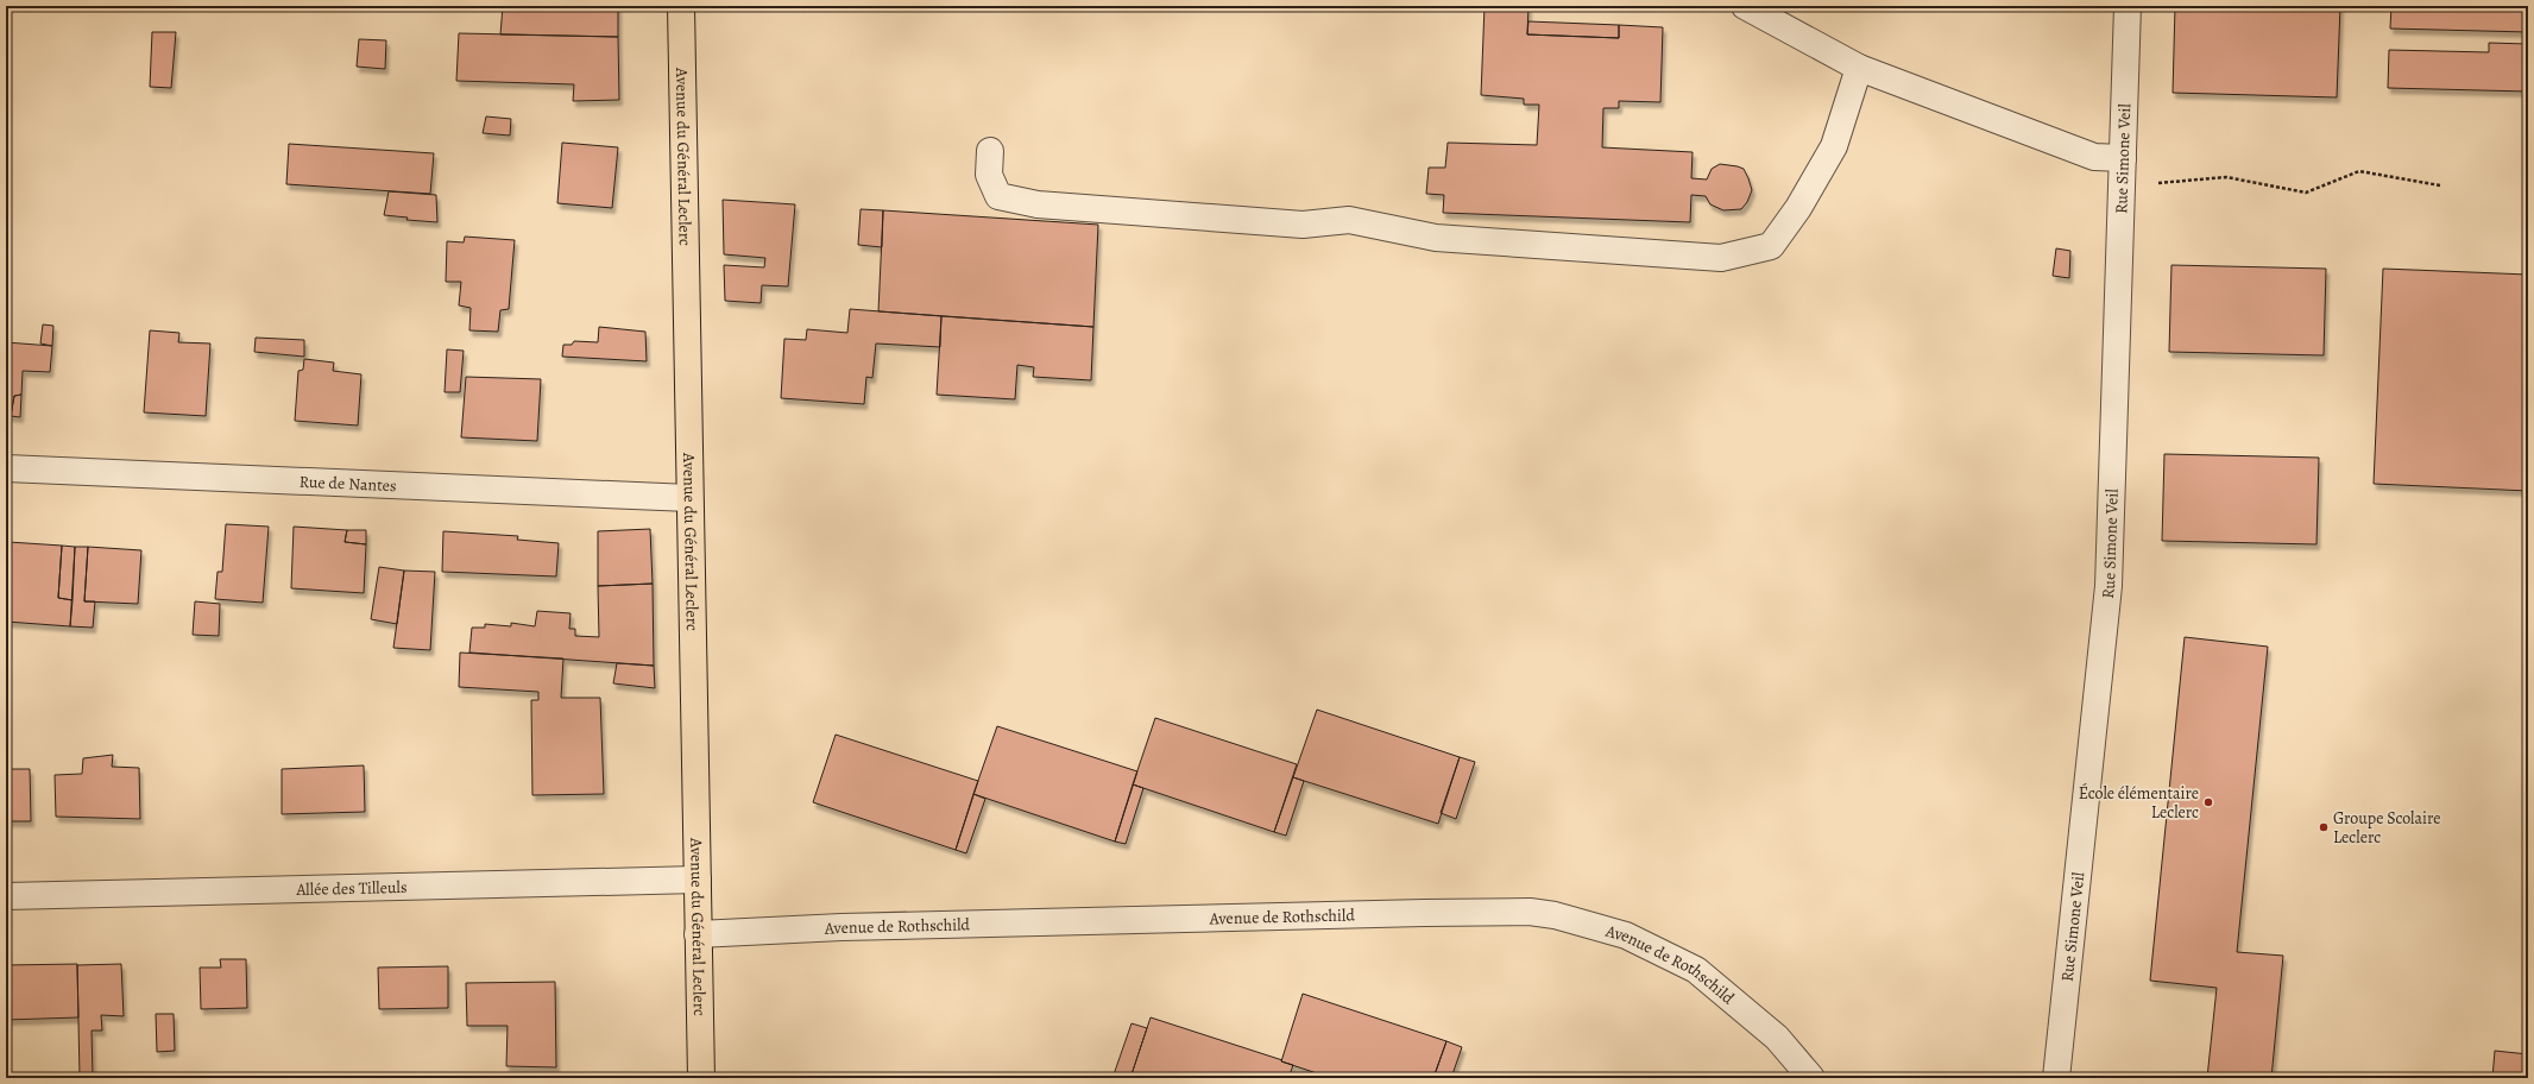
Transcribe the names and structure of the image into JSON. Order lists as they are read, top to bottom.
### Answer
{
  "streets": {
    "main road": ["Avenue du Général Leclerc"],
    "street": [
      "Rue Simone Veil",
      "Rue de Nantes",
      "Allée des Tilleuls",
      "Avenue de Rothschild"
    ]
  },
  "crossings": [
    ["Avenue du Général Leclerc", "Rue de Nantes"],
    ["Avenue du Général Leclerc", "Allée des Tilleuls"],
    ["Avenue du Général Leclerc", "Avenue de Rothschild"]
  ],
  "places": ["École élémentaire Leclerc", "Groupe Scolaire Leclerc"]
}
